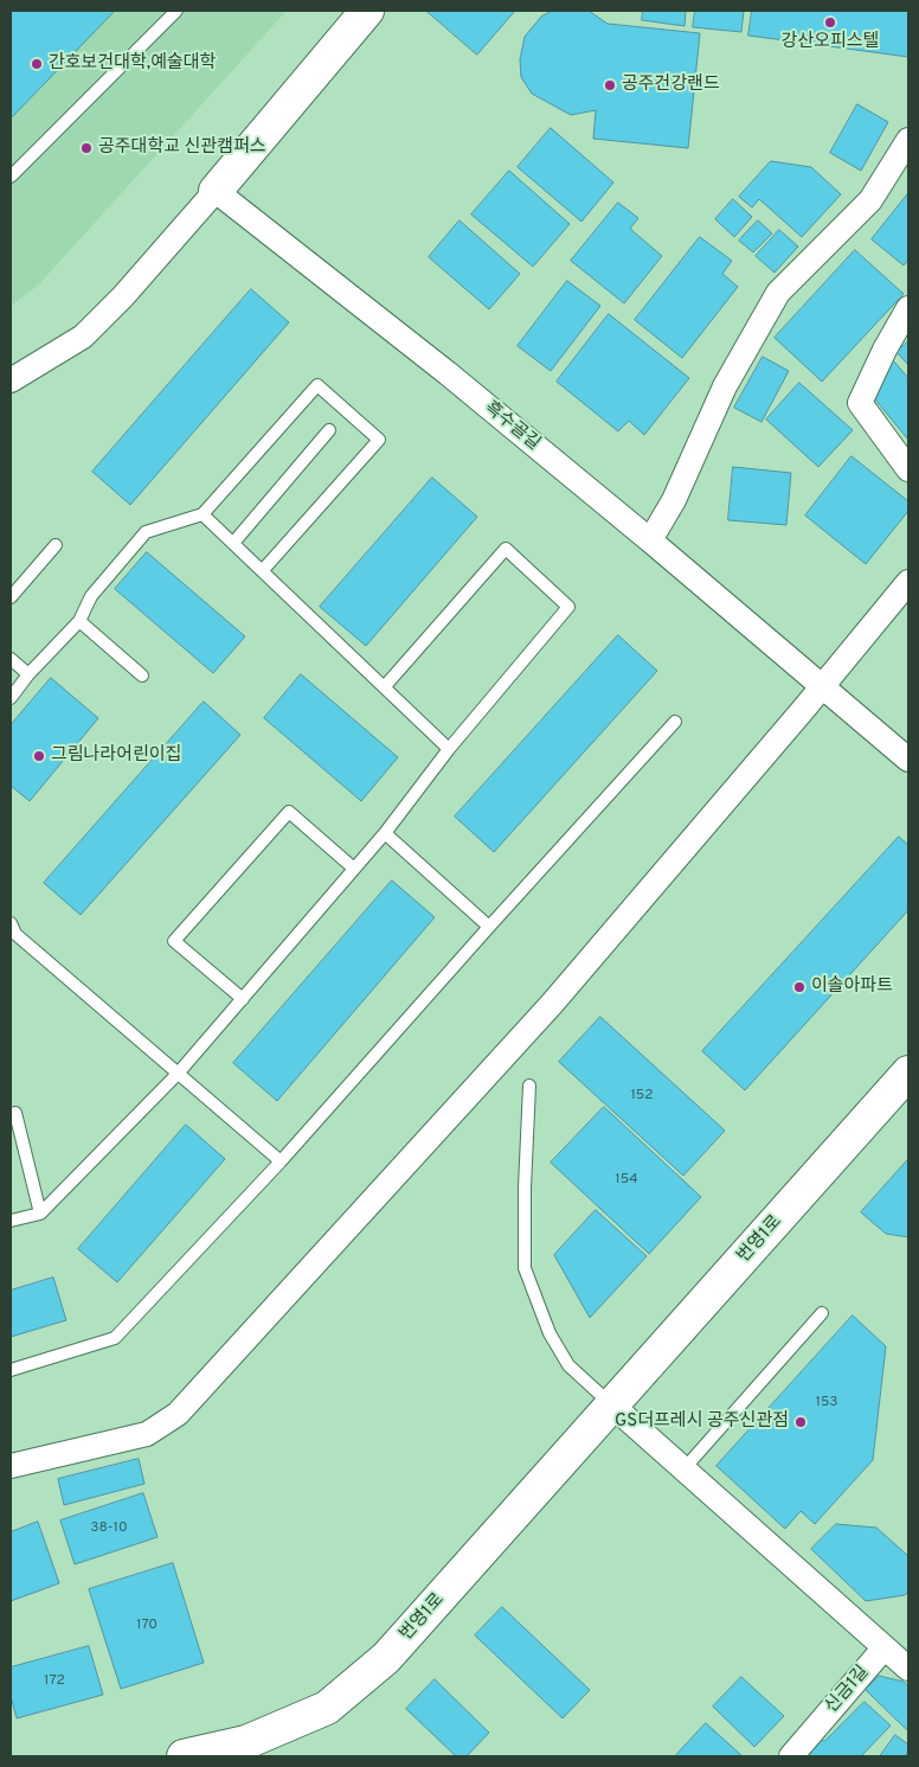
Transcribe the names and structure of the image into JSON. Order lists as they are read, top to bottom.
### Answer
{
  "streets": {
    "main road": ["번영1로"],
    "street": ["흑수골길", "신금1길"]
  },
  "places": [
    "강산오피스텔",
    "간호보건대학,예술대학",
    "공주건강랜드",
    "공주대학교 신관캠퍼스",
    "그림나라어린이집",
    "이솔아파트",
    "GS더프레시 공주신관점"
  ],
  "house_numbers": [
    "152",
    "154",
    "153",
    "38-10",
    "170",
    "172"
  ]
}
